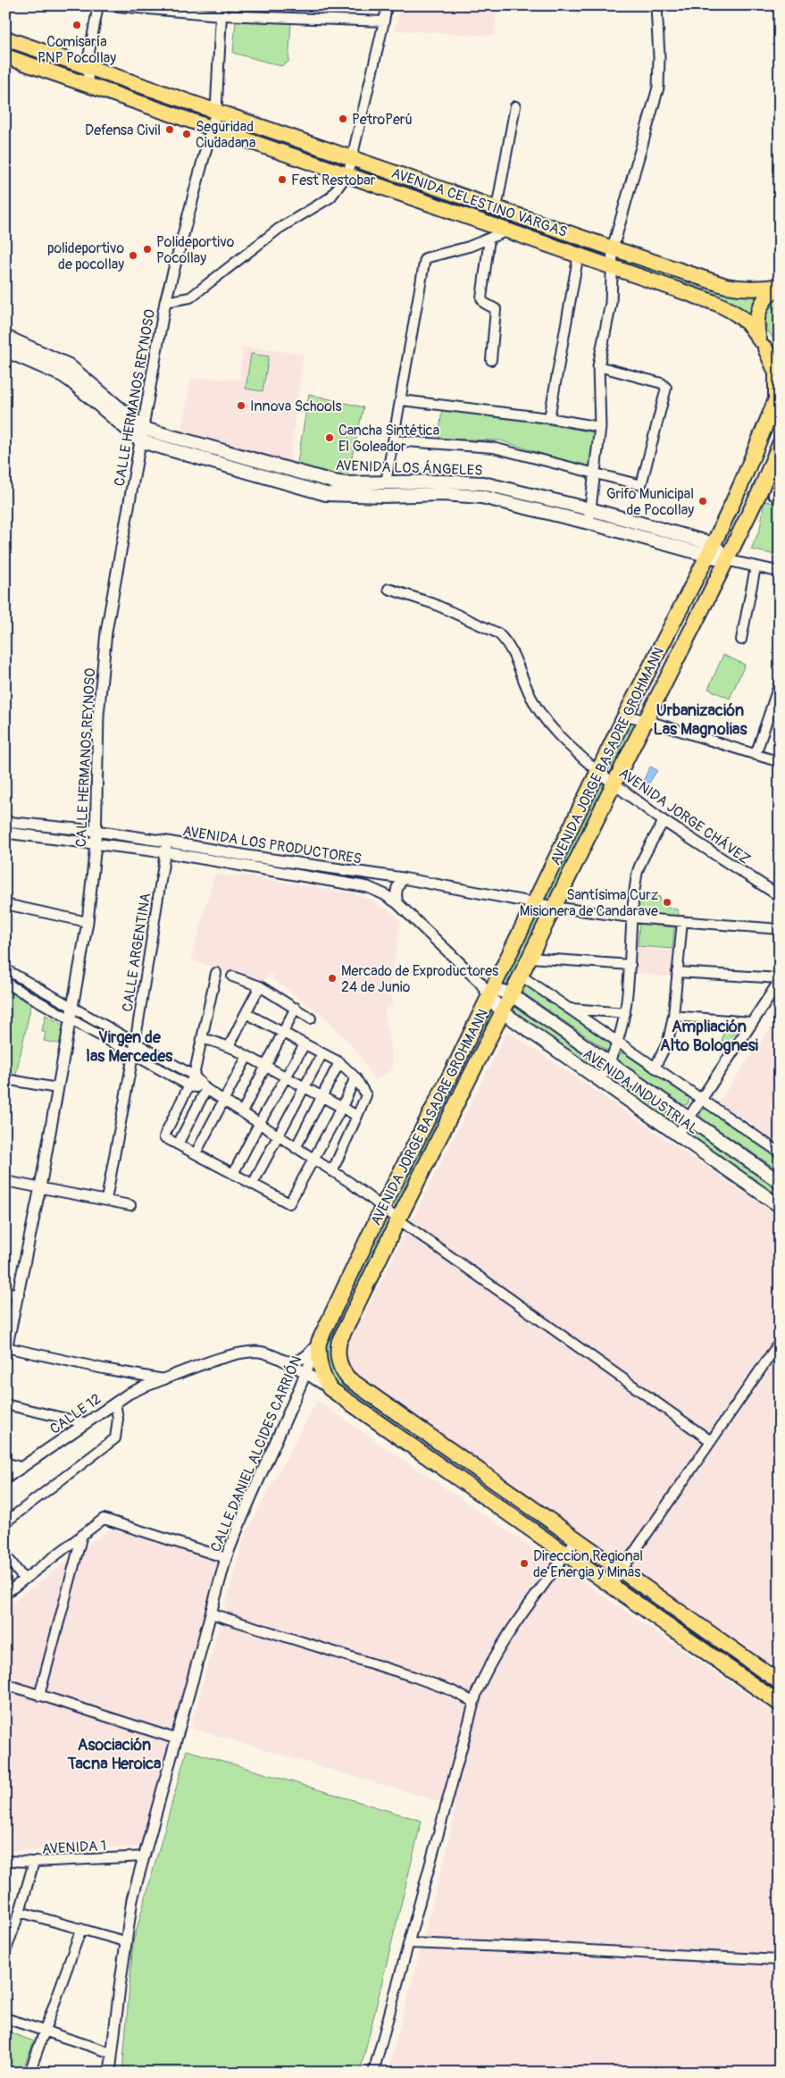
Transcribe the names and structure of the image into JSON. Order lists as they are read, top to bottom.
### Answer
{
  "streets": {
    "highway": ["AVENIDA CELESTINO VARGAS", "AVENIDA JORGE BASADRE GROHMANN"],
    "main road": ["AVENIDA LOS ÁNGELES", "AVENIDA INDUSTRIAL"],
    "street": [
      "CALLE HERMANOS REYNOSO",
      "AVENIDA JORGE CHÁVEZ",
      "AVENIDA LOS PRODUCTORES",
      "CALLE ARGENTINA",
      "CALLE 12",
      "CALLE DANIEL ALCIDES CARRIÓN",
      "AVENIDA 1"
    ]
  },
  "crossings": [
    ["AVENIDA CELESTINO VARGAS", "CALLE HERMANOS REYNOSO"],
    ["AVENIDA CELESTINO VARGAS", "AVENIDA JORGE BASADRE GROHMANN"],
    ["CALLE HERMANOS REYNOSO", "AVENIDA LOS ÁNGELES"],
    ["CALLE HERMANOS REYNOSO", "AVENIDA LOS PRODUCTORES"],
    ["AVENIDA LOS ÁNGELES", "AVENIDA JORGE BASADRE GROHMANN"],
    ["AVENIDA JORGE BASADRE GROHMANN", "AVENIDA JORGE CHÁVEZ"],
    ["AVENIDA JORGE BASADRE GROHMANN", "AVENIDA LOS PRODUCTORES"],
    ["AVENIDA JORGE BASADRE GROHMANN", "AVENIDA INDUSTRIAL"],
    ["AVENIDA JORGE BASADRE GROHMANN", "CALLE 12"],
    ["AVENIDA JORGE BASADRE GROHMANN", "CALLE DANIEL ALCIDES CARRIÓN"],
    ["AVENIDA LOS PRODUCTORES", "CALLE ARGENTINA"],
    ["AVENIDA LOS PRODUCTORES", "AVENIDA INDUSTRIAL"],
    ["CALLE 12", "CALLE DANIEL ALCIDES CARRIÓN"],
    ["CALLE DANIEL ALCIDES CARRIÓN", "AVENIDA 1"]
  ],
  "districts": [
    "Urbanización Las Magnolias",
    "Ampliación Alto Bolognesi",
    "Virgen de las Mercedes",
    "Asociación Tacna Heroica"
  ],
  "places": [
    "Comisaría PNP Pocollay",
    "PetroPerú",
    "Defensa Civil",
    "Seguridad Ciudadana",
    "Fest Restobar",
    "Polideportivo Pocollay",
    "polideportivo de pocollay",
    "Innova Schools",
    "Cancha Sintética El Goleador",
    "Grifo Municipal de Pocollay",
    "Santísima Curz Misionera de Candarave",
    "Mercado de Exproductores 24 de Junio",
    "Direccion Regional de Energia y Minas"
  ]
}
